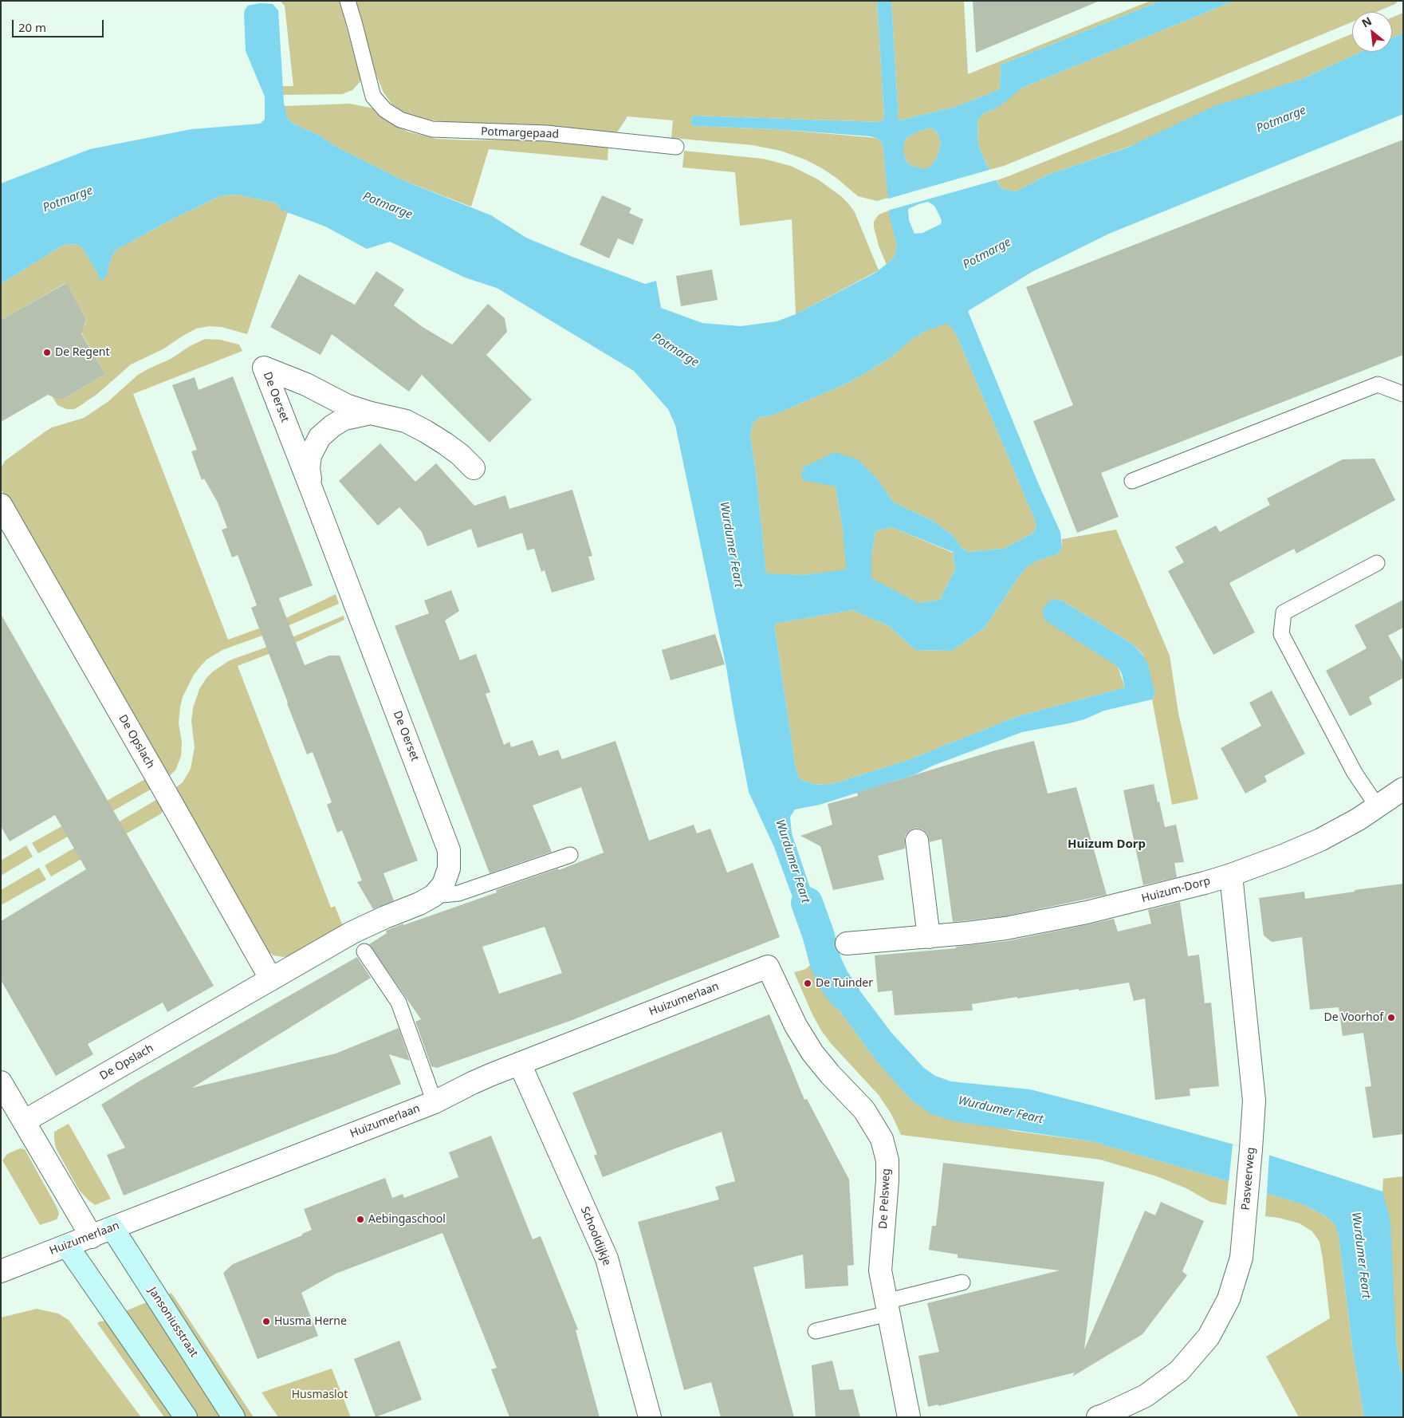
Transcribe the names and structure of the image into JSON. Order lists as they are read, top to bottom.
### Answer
{
  "streets": {
    "street": [
      "De Oerset",
      "De Opslach",
      "Huizum-Dorp",
      "Huizumerlaan",
      "Pasveerweg",
      "De Pelsweg",
      "Schooldijkje",
      "Jansoniusstraat"
    ],
    "lane": ["Potmargepaad"]
  },
  "crossings": [
    ["De Oerset", "De Opslach"],
    ["Huizum-Dorp", "Pasveerweg"],
    ["Huizumerlaan", "De Pelsweg"],
    ["Huizumerlaan", "Schooldijkje"],
    ["Huizumerlaan", "Jansoniusstraat"]
  ],
  "districts": ["Huizum Dorp"],
  "water": ["Potmarge", "Wurdumer Feart"],
  "parks": ["Husmaslot"],
  "places": [
    "De Regent",
    "De Tuinder",
    "De Voorhof",
    "Aebingaschool",
    "Husma Herne"
  ],
  "scale_bar": "20 m",
  "north": "top left"
}
